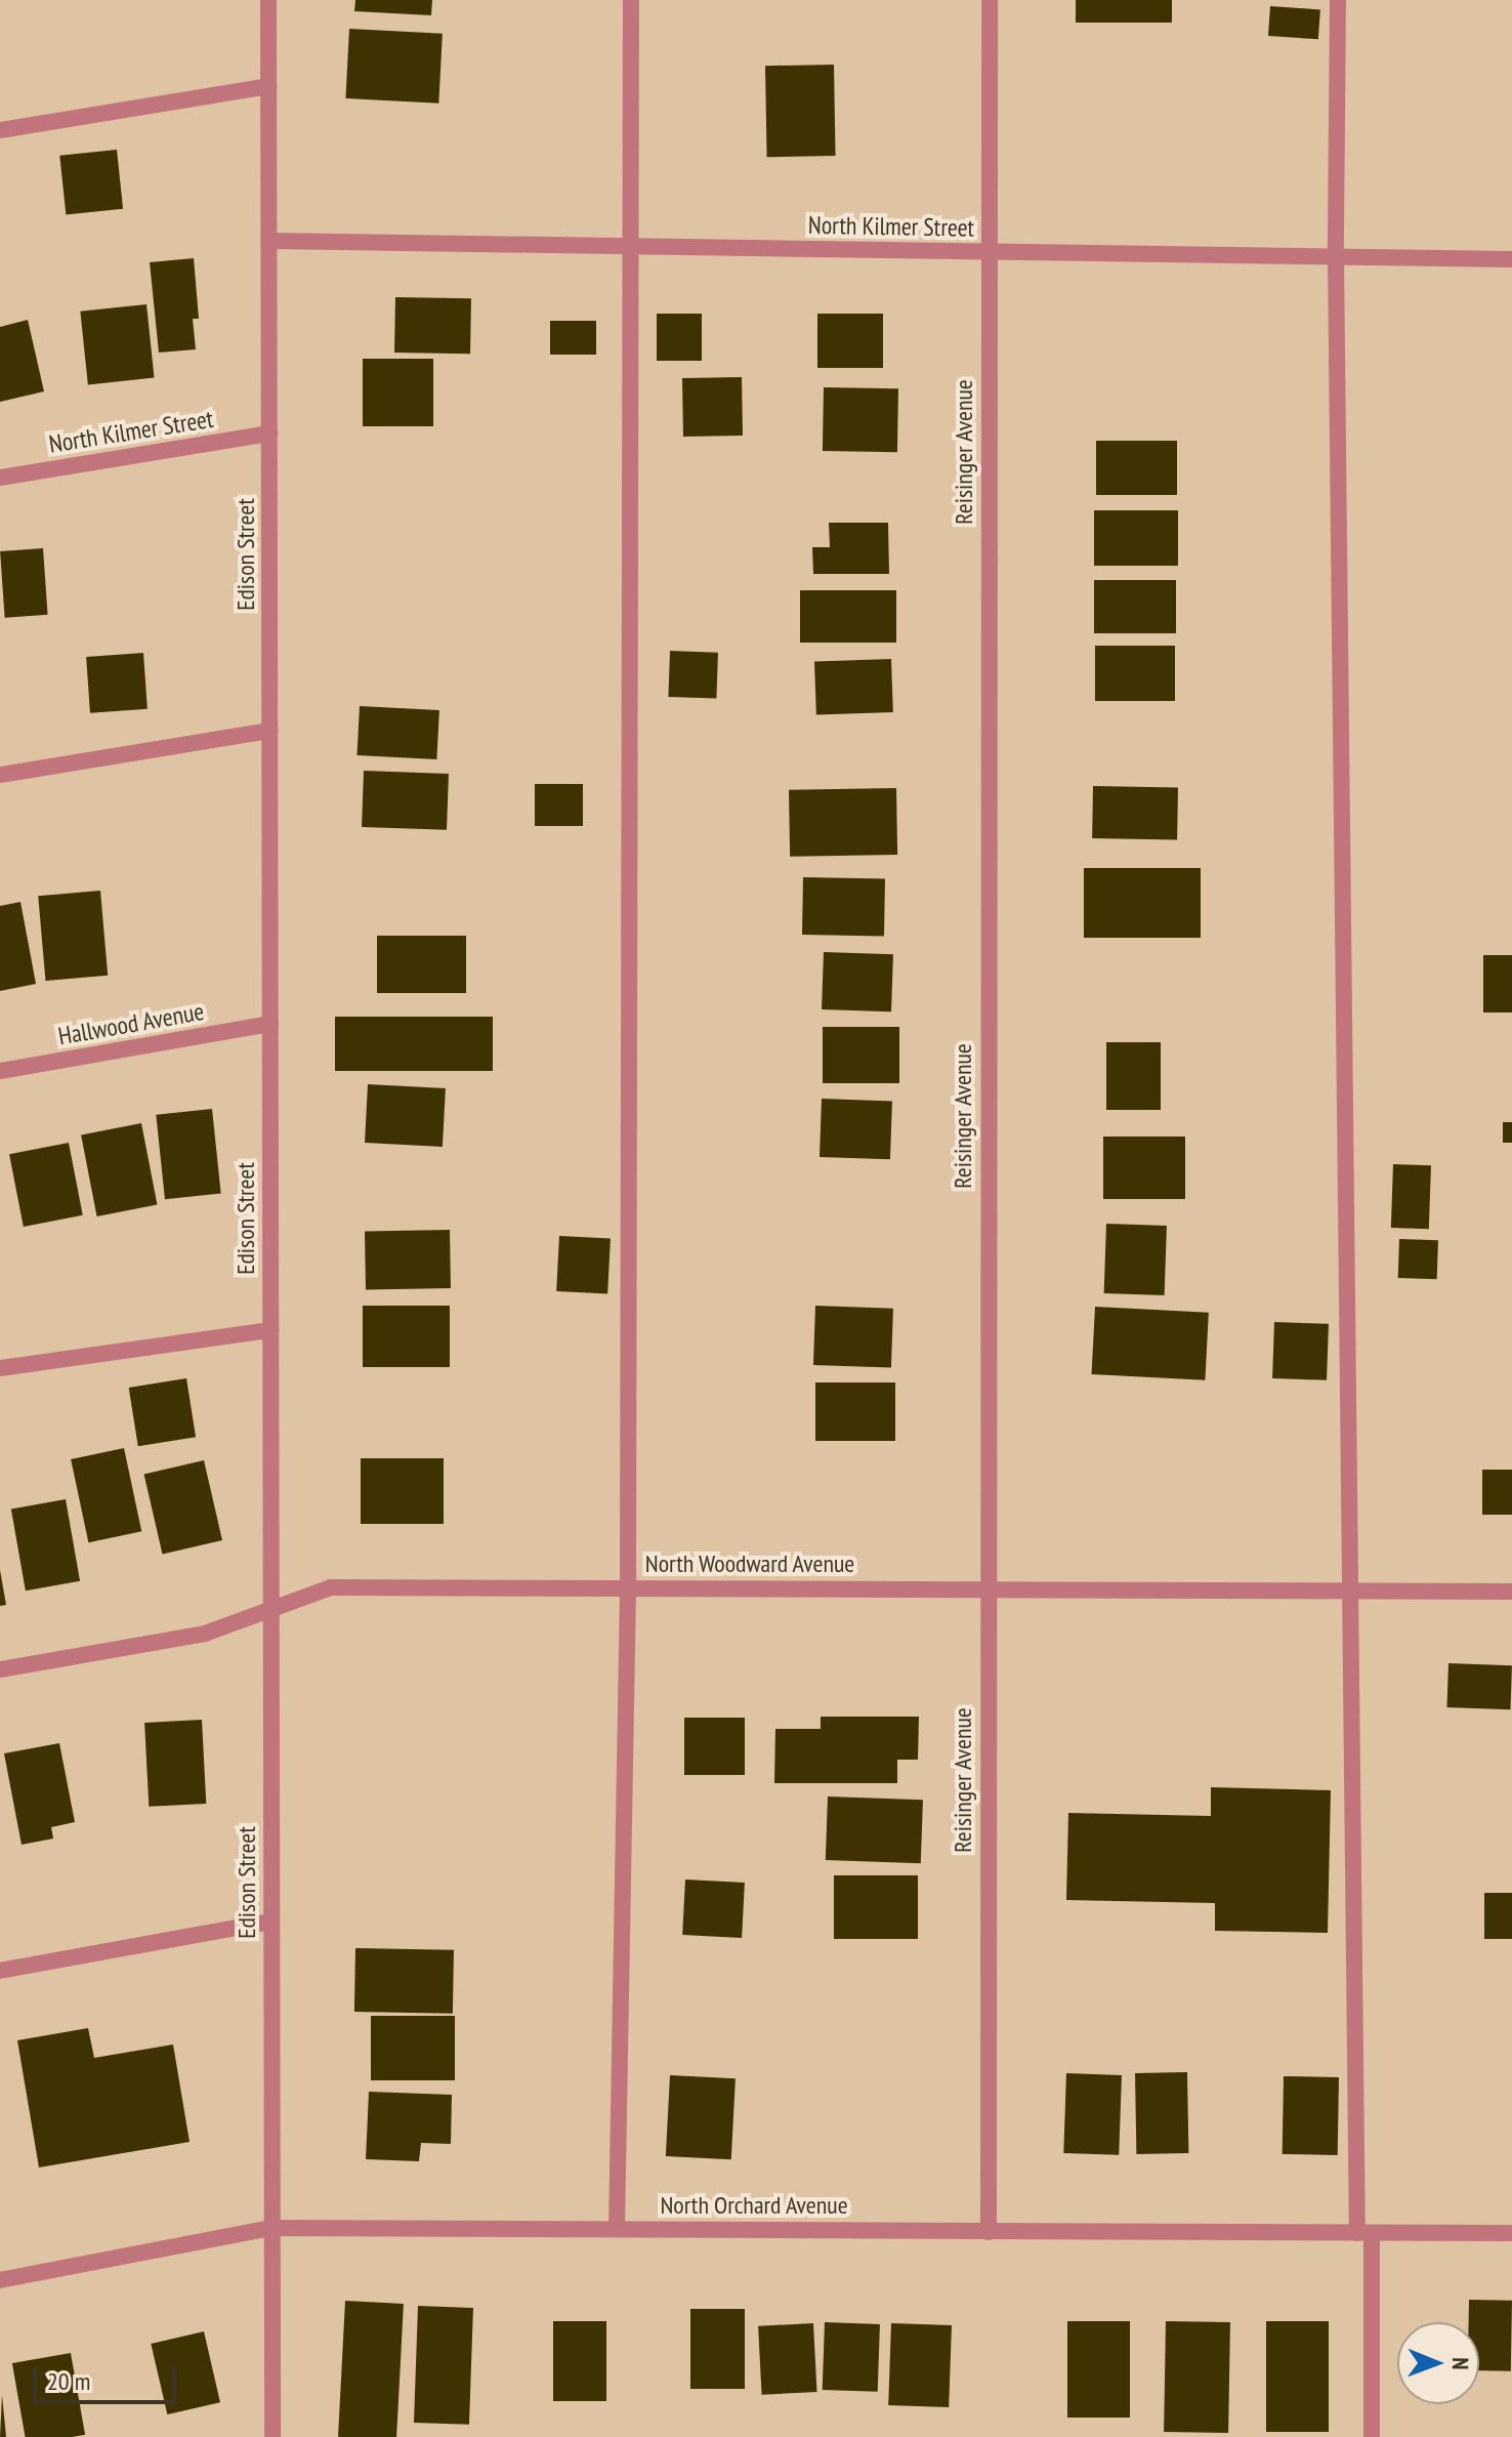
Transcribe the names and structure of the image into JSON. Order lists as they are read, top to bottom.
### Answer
{
  "streets": {
    "street": [
      "North Kilmer Street",
      "Reisinger Avenue",
      "Edison Street",
      "Hallwood Avenue",
      "North Woodward Avenue",
      "North Orchard Avenue"
    ]
  },
  "crossings": [
    ["North Kilmer Street", "Reisinger Avenue"],
    ["North Kilmer Street", "Edison Street"],
    ["Reisinger Avenue", "North Woodward Avenue"],
    ["Reisinger Avenue", "North Orchard Avenue"],
    ["Edison Street", "Hallwood Avenue"],
    ["Edison Street", "North Woodward Avenue"],
    ["Edison Street", "North Orchard Avenue"]
  ],
  "scale_bar": "20 m",
  "north": "right"
}
